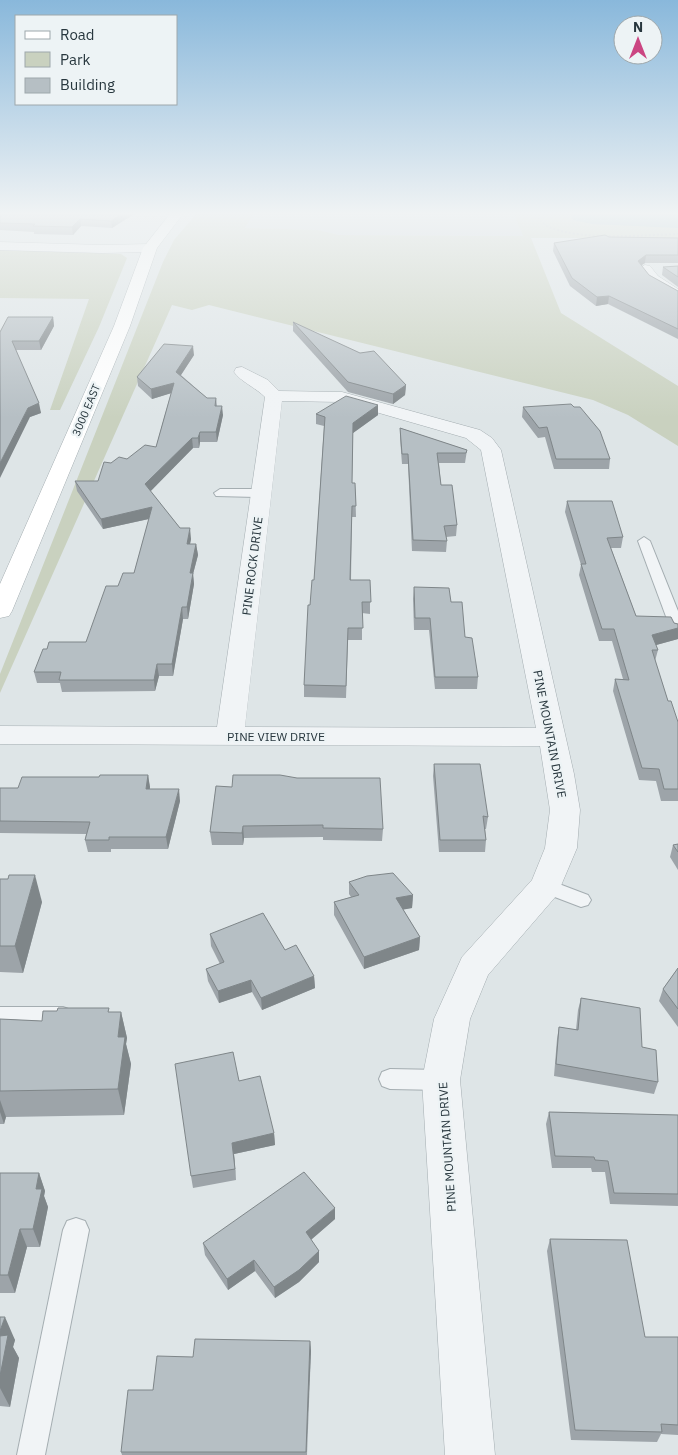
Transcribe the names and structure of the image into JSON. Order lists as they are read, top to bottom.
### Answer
{
  "streets": {
    "main road": ["3000 EAST"],
    "street": ["PINE ROCK DRIVE", "PINE MOUNTAIN DRIVE", "PINE VIEW DRIVE"]
  },
  "crossings": [
    ["PINE ROCK DRIVE", "PINE MOUNTAIN DRIVE"],
    ["PINE ROCK DRIVE", "PINE VIEW DRIVE"],
    ["PINE MOUNTAIN DRIVE", "PINE VIEW DRIVE"]
  ],
  "legend": ["Road", "Park", "Building"],
  "north": "top"
}
